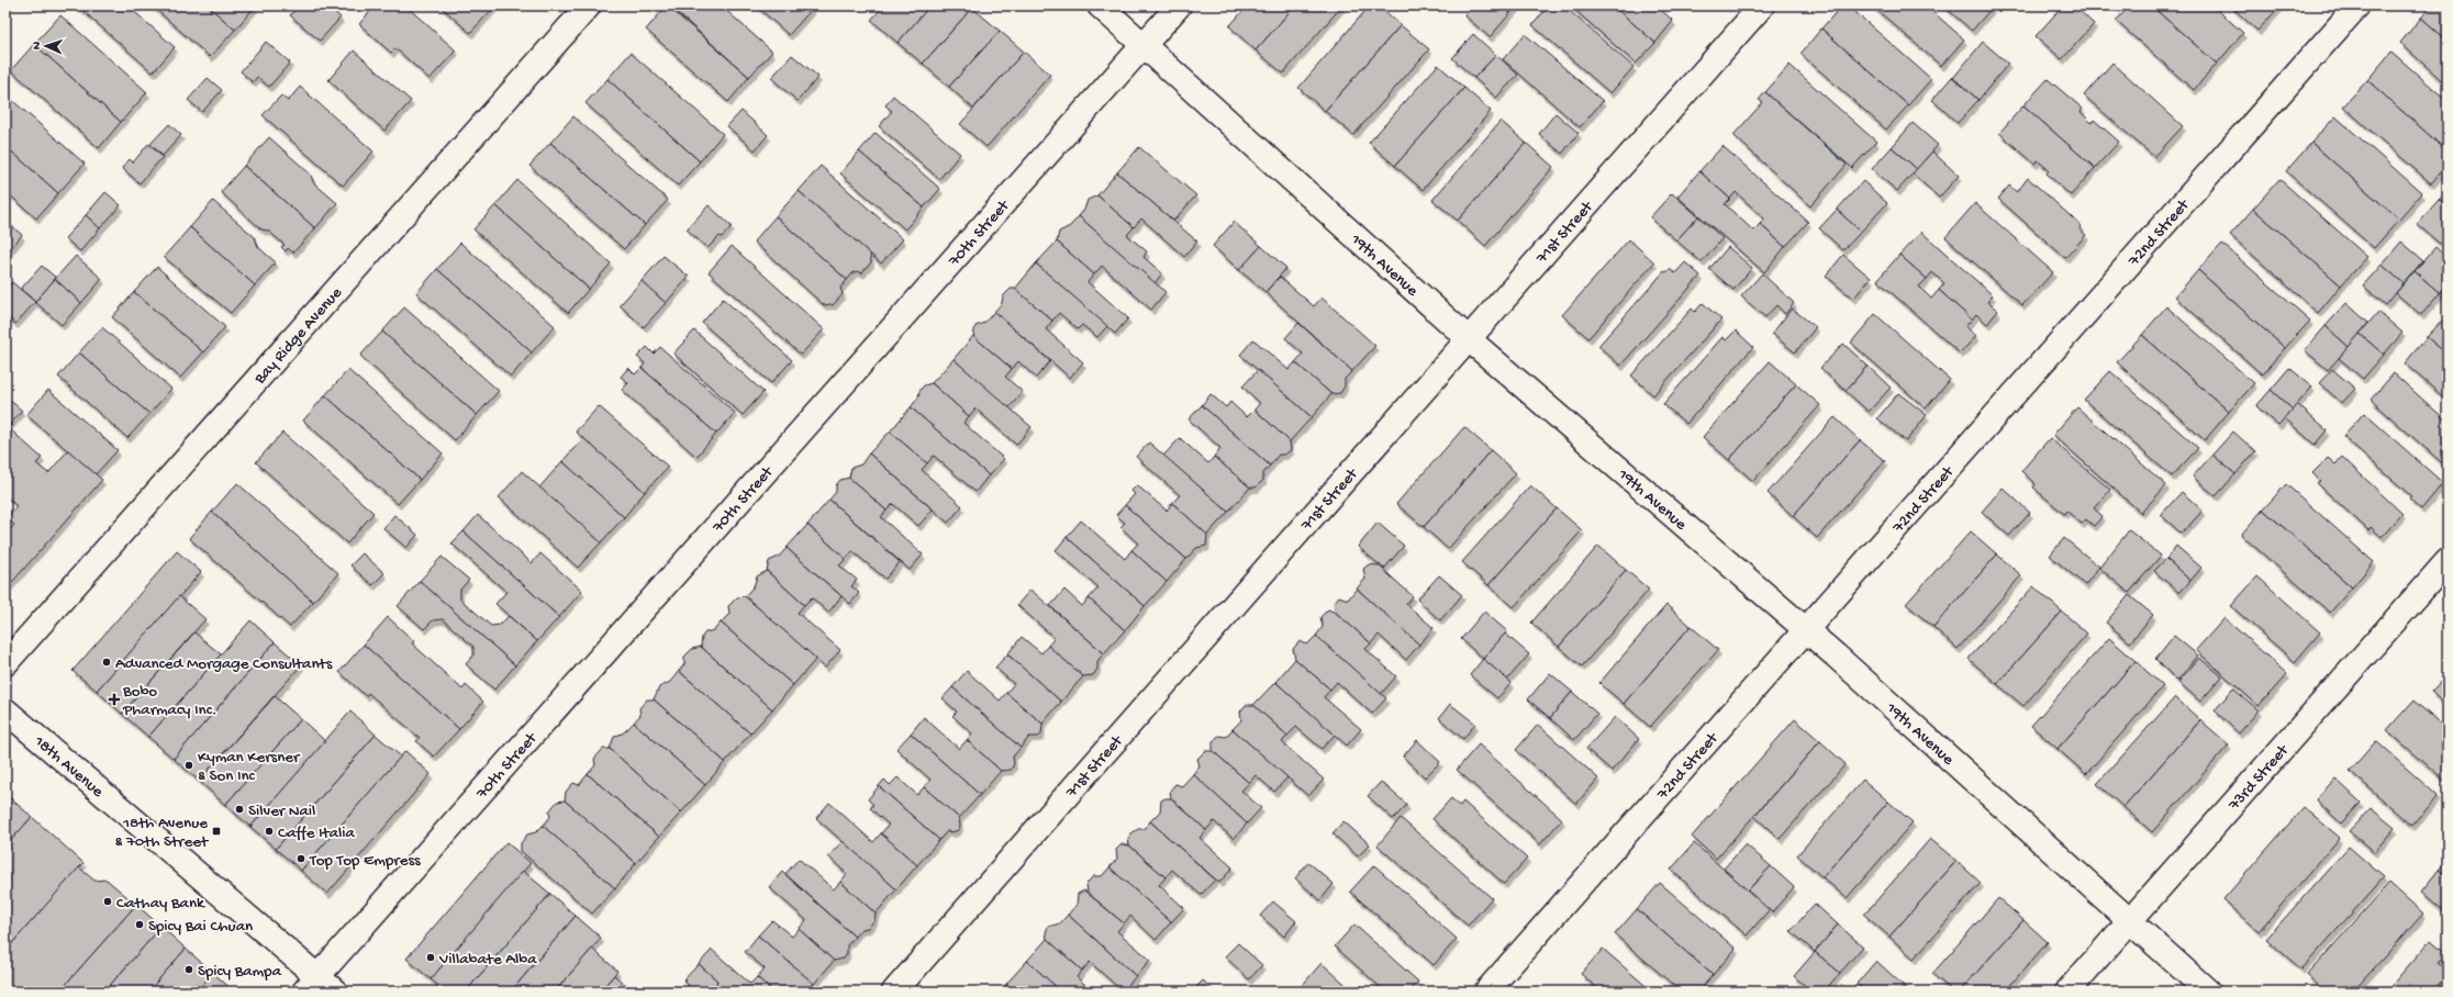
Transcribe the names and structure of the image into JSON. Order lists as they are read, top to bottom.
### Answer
{
  "streets": {
    "street": [
      "71st Street",
      "70th Street",
      "72nd Street",
      "19th Avenue",
      "Bay Ridge Avenue",
      "18th Avenue",
      "73rd Street"
    ]
  },
  "crossings": [
    ["71st Street", "19th Avenue"],
    ["70th Street", "19th Avenue"],
    ["70th Street", "18th Avenue"],
    ["72nd Street", "19th Avenue"],
    ["19th Avenue", "73rd Street"]
  ],
  "places": {
    "other": [
      "Advanced Morgage Consultants",
      "Kyman Kersner & Son Inc",
      "Silver Nail",
      "Caffe Italia",
      "Top Top Empress",
      "Cathay Bank",
      "Spicy Bai Chuan",
      "Villabate Alba",
      "Spicy Bampa"
    ],
    "health": ["Bobo Pharmacy Inc."],
    "transit": ["18th Avenue & 70th Street"]
  },
  "north": "left"
}
